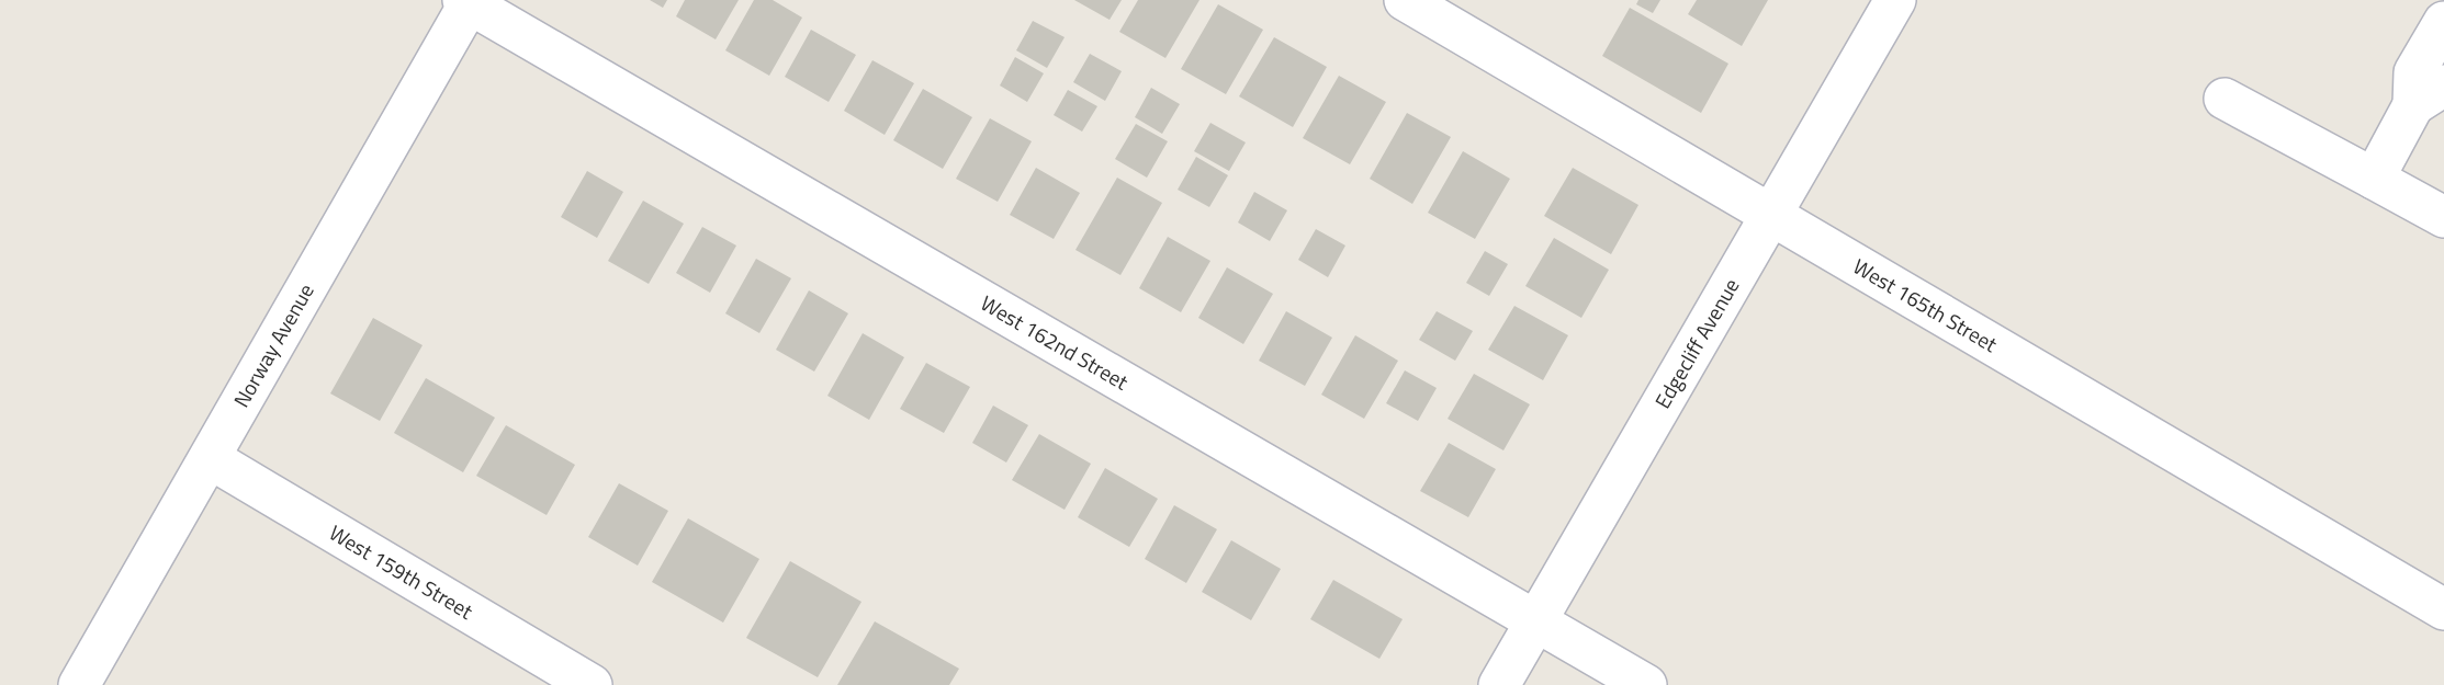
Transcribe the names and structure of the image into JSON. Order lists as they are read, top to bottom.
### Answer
{
  "streets": {
    "street": [
      "West 165th Street",
      "West 162nd Street",
      "Edgecliff Avenue",
      "Norway Avenue",
      "West 159th Street"
    ]
  },
  "crossings": [
    ["West 165th Street", "Edgecliff Avenue"],
    ["West 162nd Street", "Edgecliff Avenue"],
    ["West 162nd Street", "Norway Avenue"],
    ["Norway Avenue", "West 159th Street"]
  ]
}
